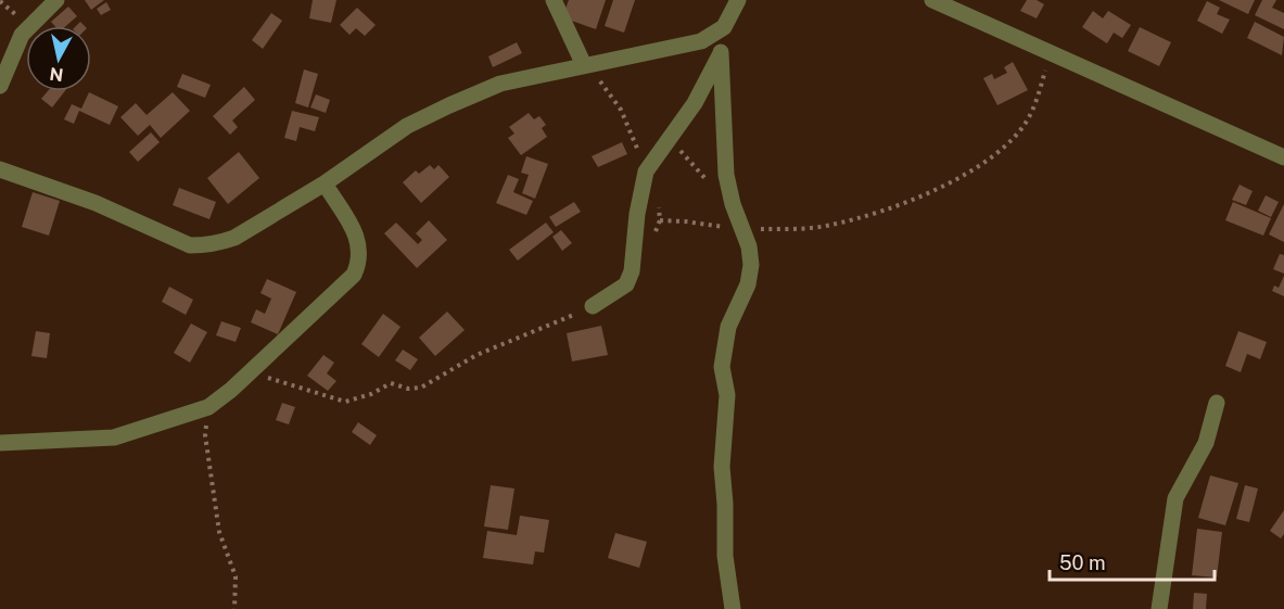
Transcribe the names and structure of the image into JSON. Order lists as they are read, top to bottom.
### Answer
{
  "scale_bar": "50 m",
  "north": "bottom"
}
